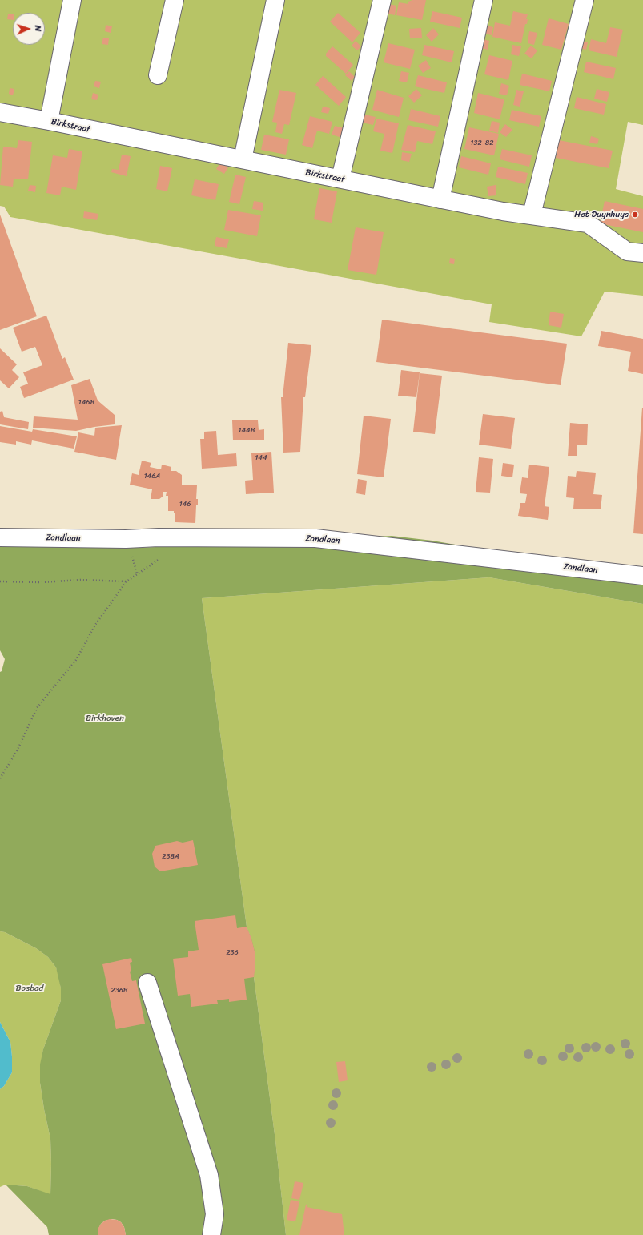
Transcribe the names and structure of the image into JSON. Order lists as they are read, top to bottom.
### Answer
{
  "streets": {
    "street": ["Birkstraat", "Zandlaan"]
  },
  "parks": ["Birkhoven", "Bosbad"],
  "places": ["Het Duynhuys"],
  "house_numbers": [
    "132-82",
    "146B",
    "144B",
    "144",
    "146A",
    "146",
    "238A",
    "236",
    "236B"
  ],
  "north": "right"
}
